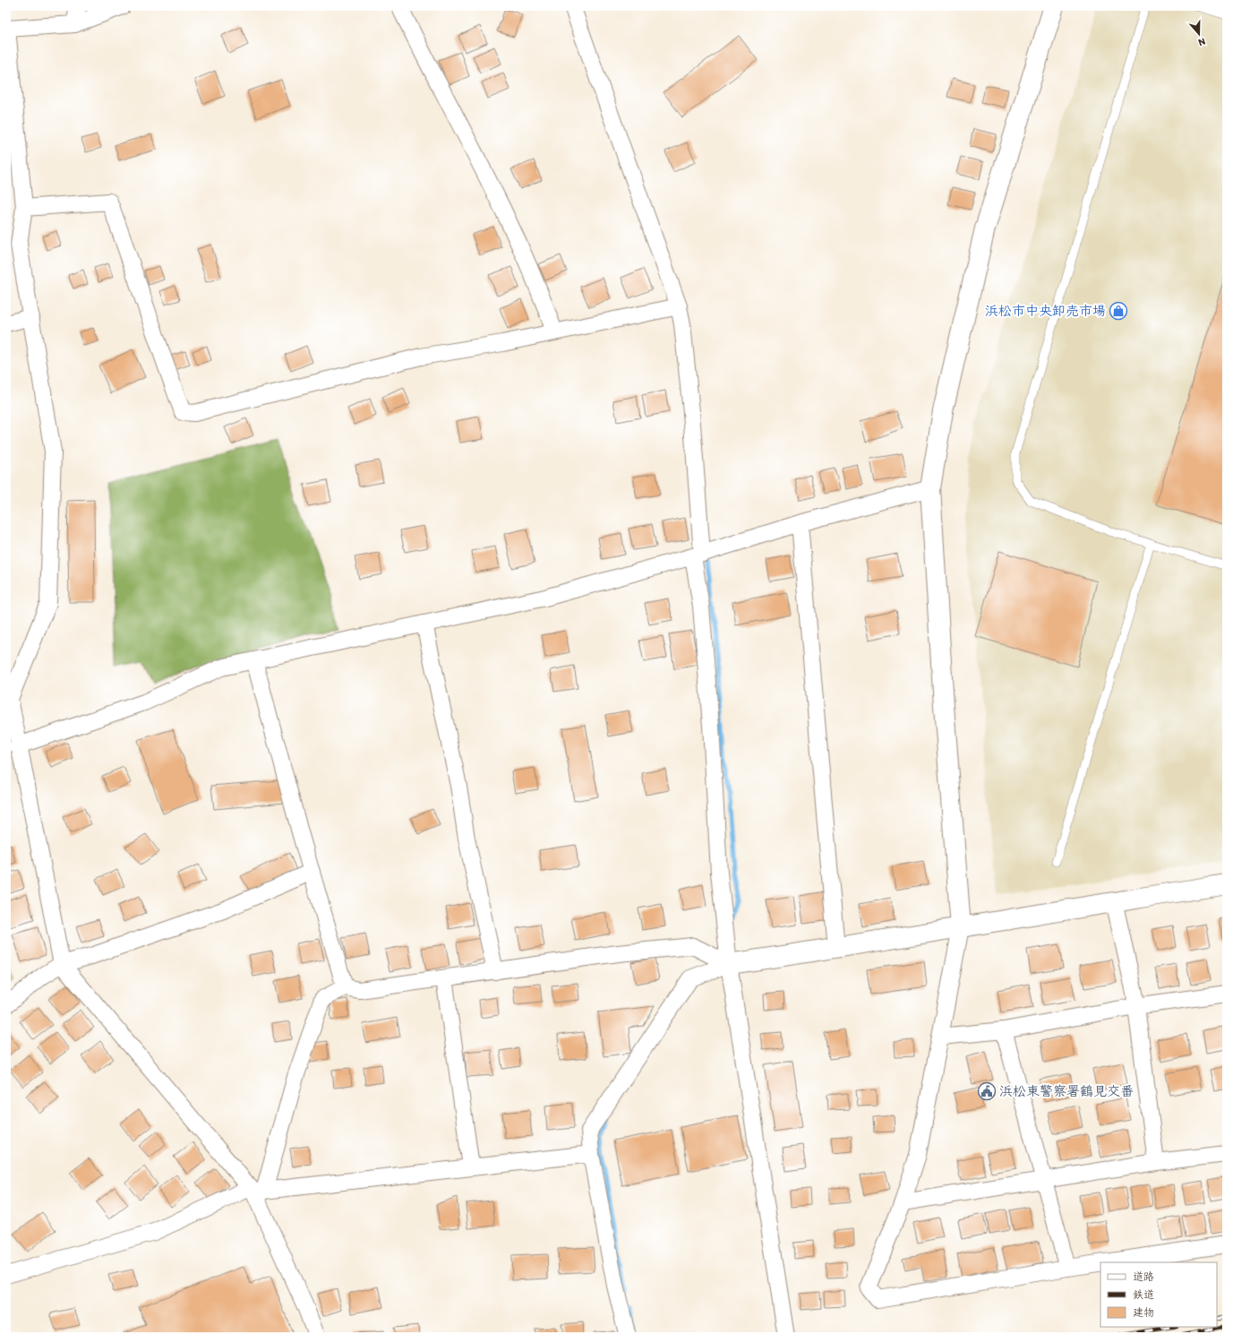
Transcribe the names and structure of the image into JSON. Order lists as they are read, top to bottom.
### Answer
{
  "places": {
    "shop": ["浜松市中央卸売市場"],
    "public building": ["浜松東警察署鶴見交番"]
  },
  "legend": ["道路", "鉄道", "建物"],
  "north": "bottom"
}
